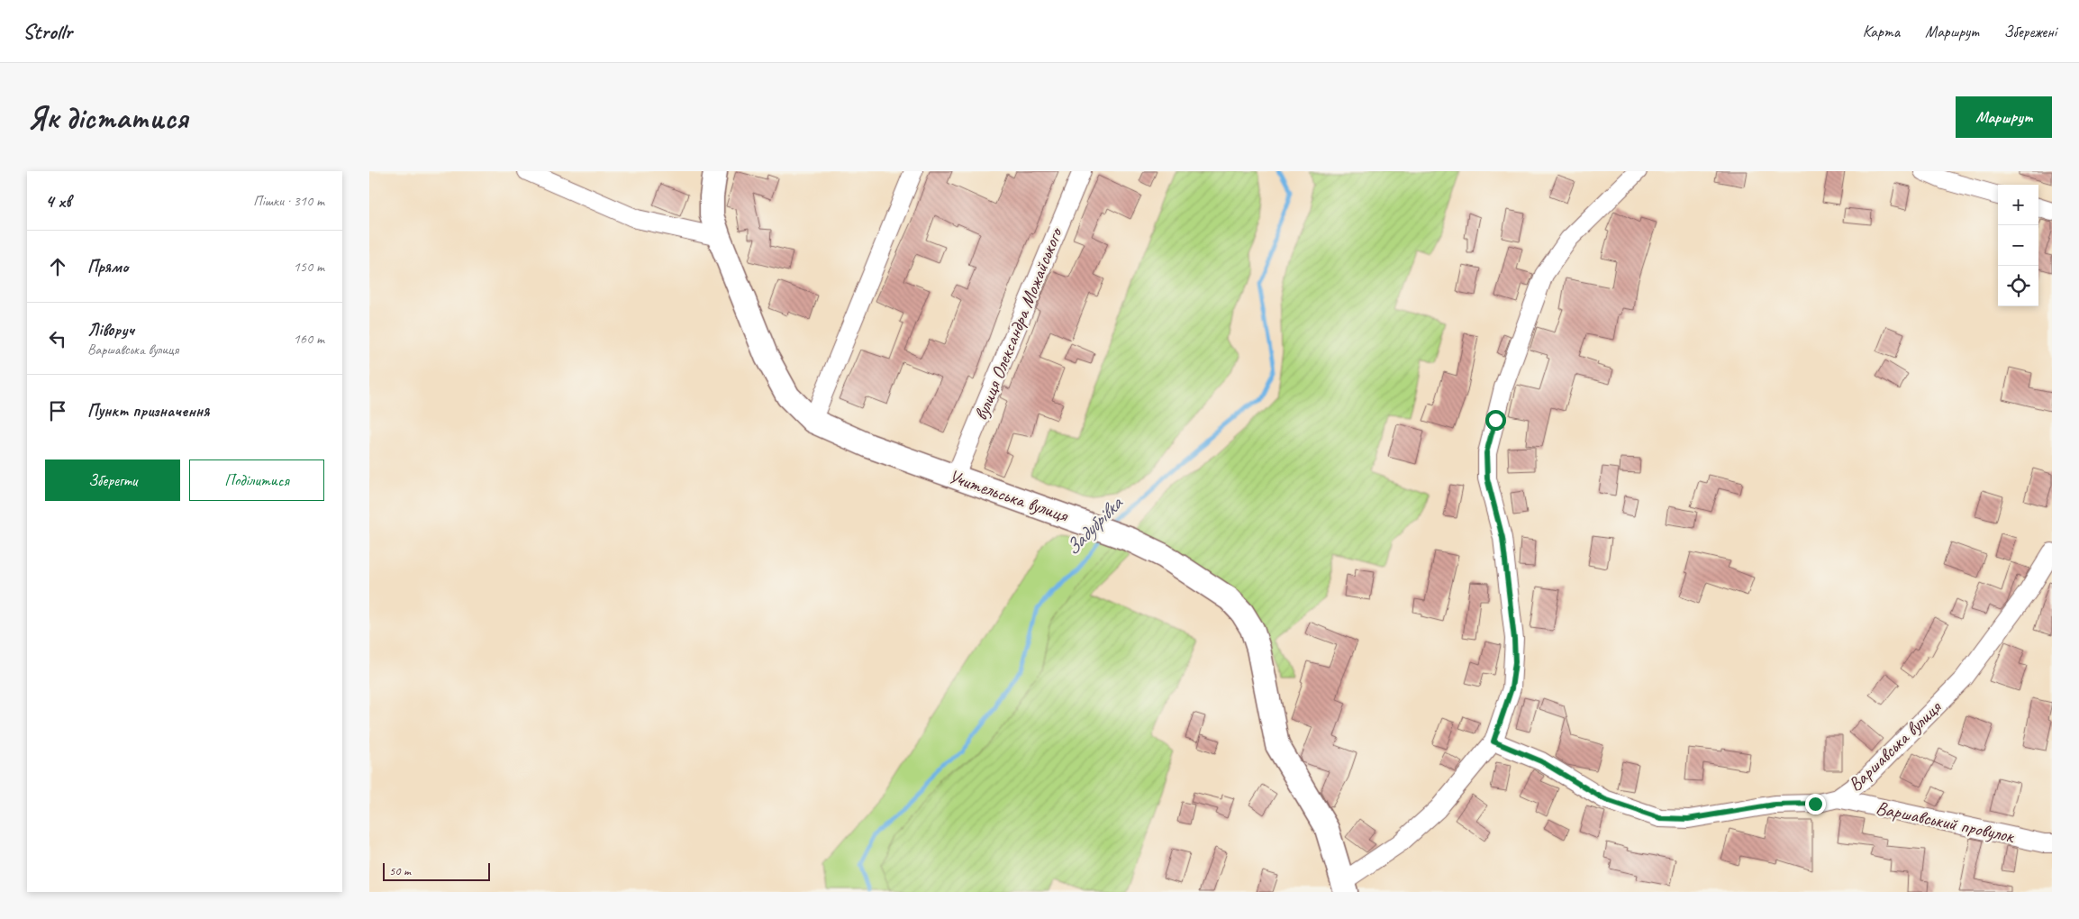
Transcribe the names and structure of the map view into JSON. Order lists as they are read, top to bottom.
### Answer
{
  "streets": {
    "main road": ["Учительська вулиця"],
    "street": ["вулиця Олександра Можайського", "Варшавська вулиця", "Варшавський провулок"]
  },
  "crossings": [
    ["вулиця Олександра Можайського", "Учительська вулиця"],
    ["Варшавська вулиця", "Варшавський провулок"]
  ],
  "water": ["Задубрівка"],
  "scale_bar": "50 m",
  "page": {
    "header": "Strollr",
    "nav": ["Карта", "Маршрут", "Збережені"],
    "buttons": [
      "Маршрут",
      ["Зберегти", "Поділитися"]
    ],
    "title": "Як дістатися",
    "heading": ["4 хв", "Пішки · 310 m"],
    "map_buttons": ["+", "−"],
    "list": [
      ["Прямо", "150 m"],
      ["Ліворуч", "Варшавська вулиця", "160 m"],
      "Пункт призначення"
    ],
    "scale": "50 m"
  }
}
